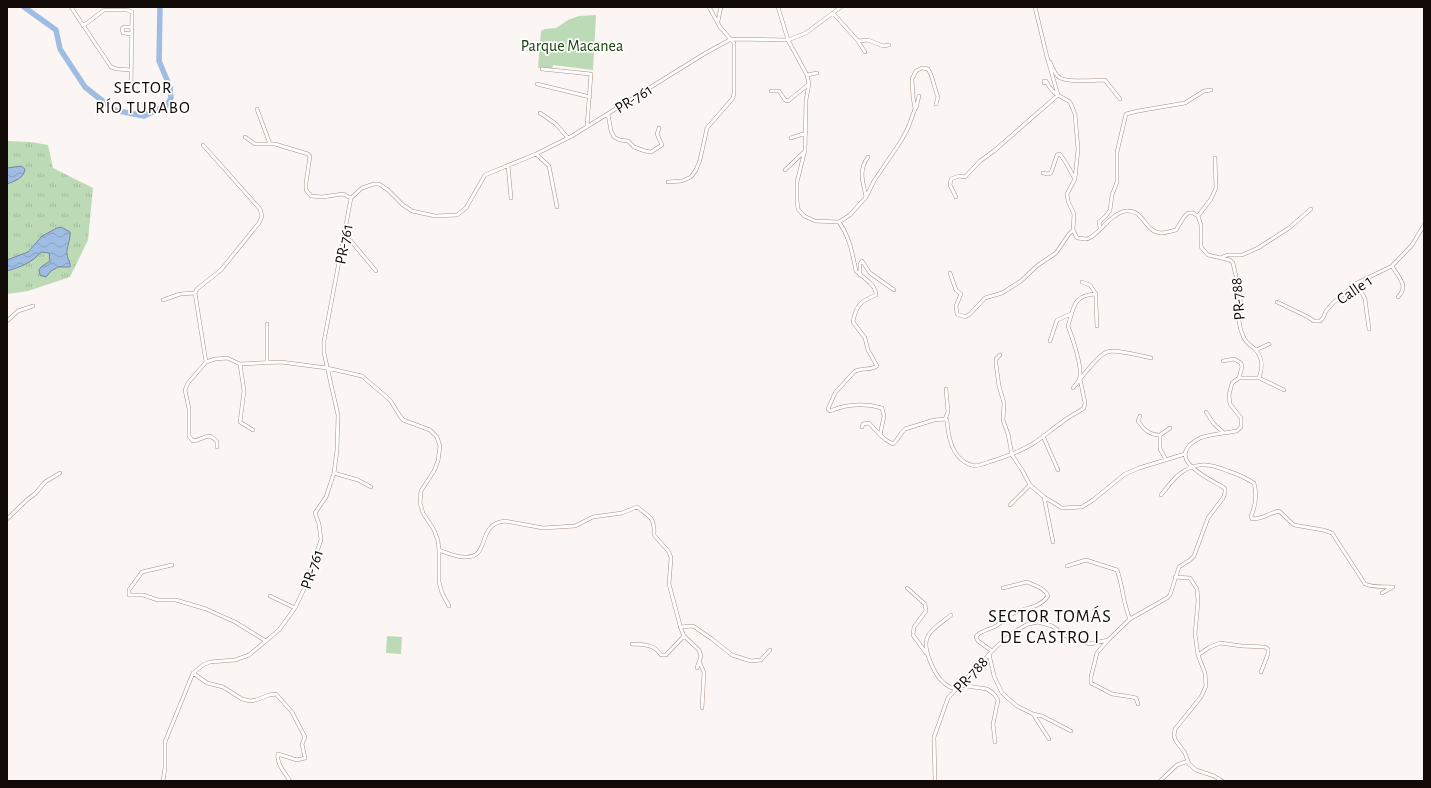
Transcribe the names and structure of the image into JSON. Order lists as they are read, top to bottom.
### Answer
{
  "streets": {
    "street": ["PR-761", "Calle 1", "PR-788"]
  },
  "districts": ["SECTOR RÍO TURABO", "SECTOR TOMÁS DE CASTRO I"],
  "parks": ["Parque Macanea"]
}
